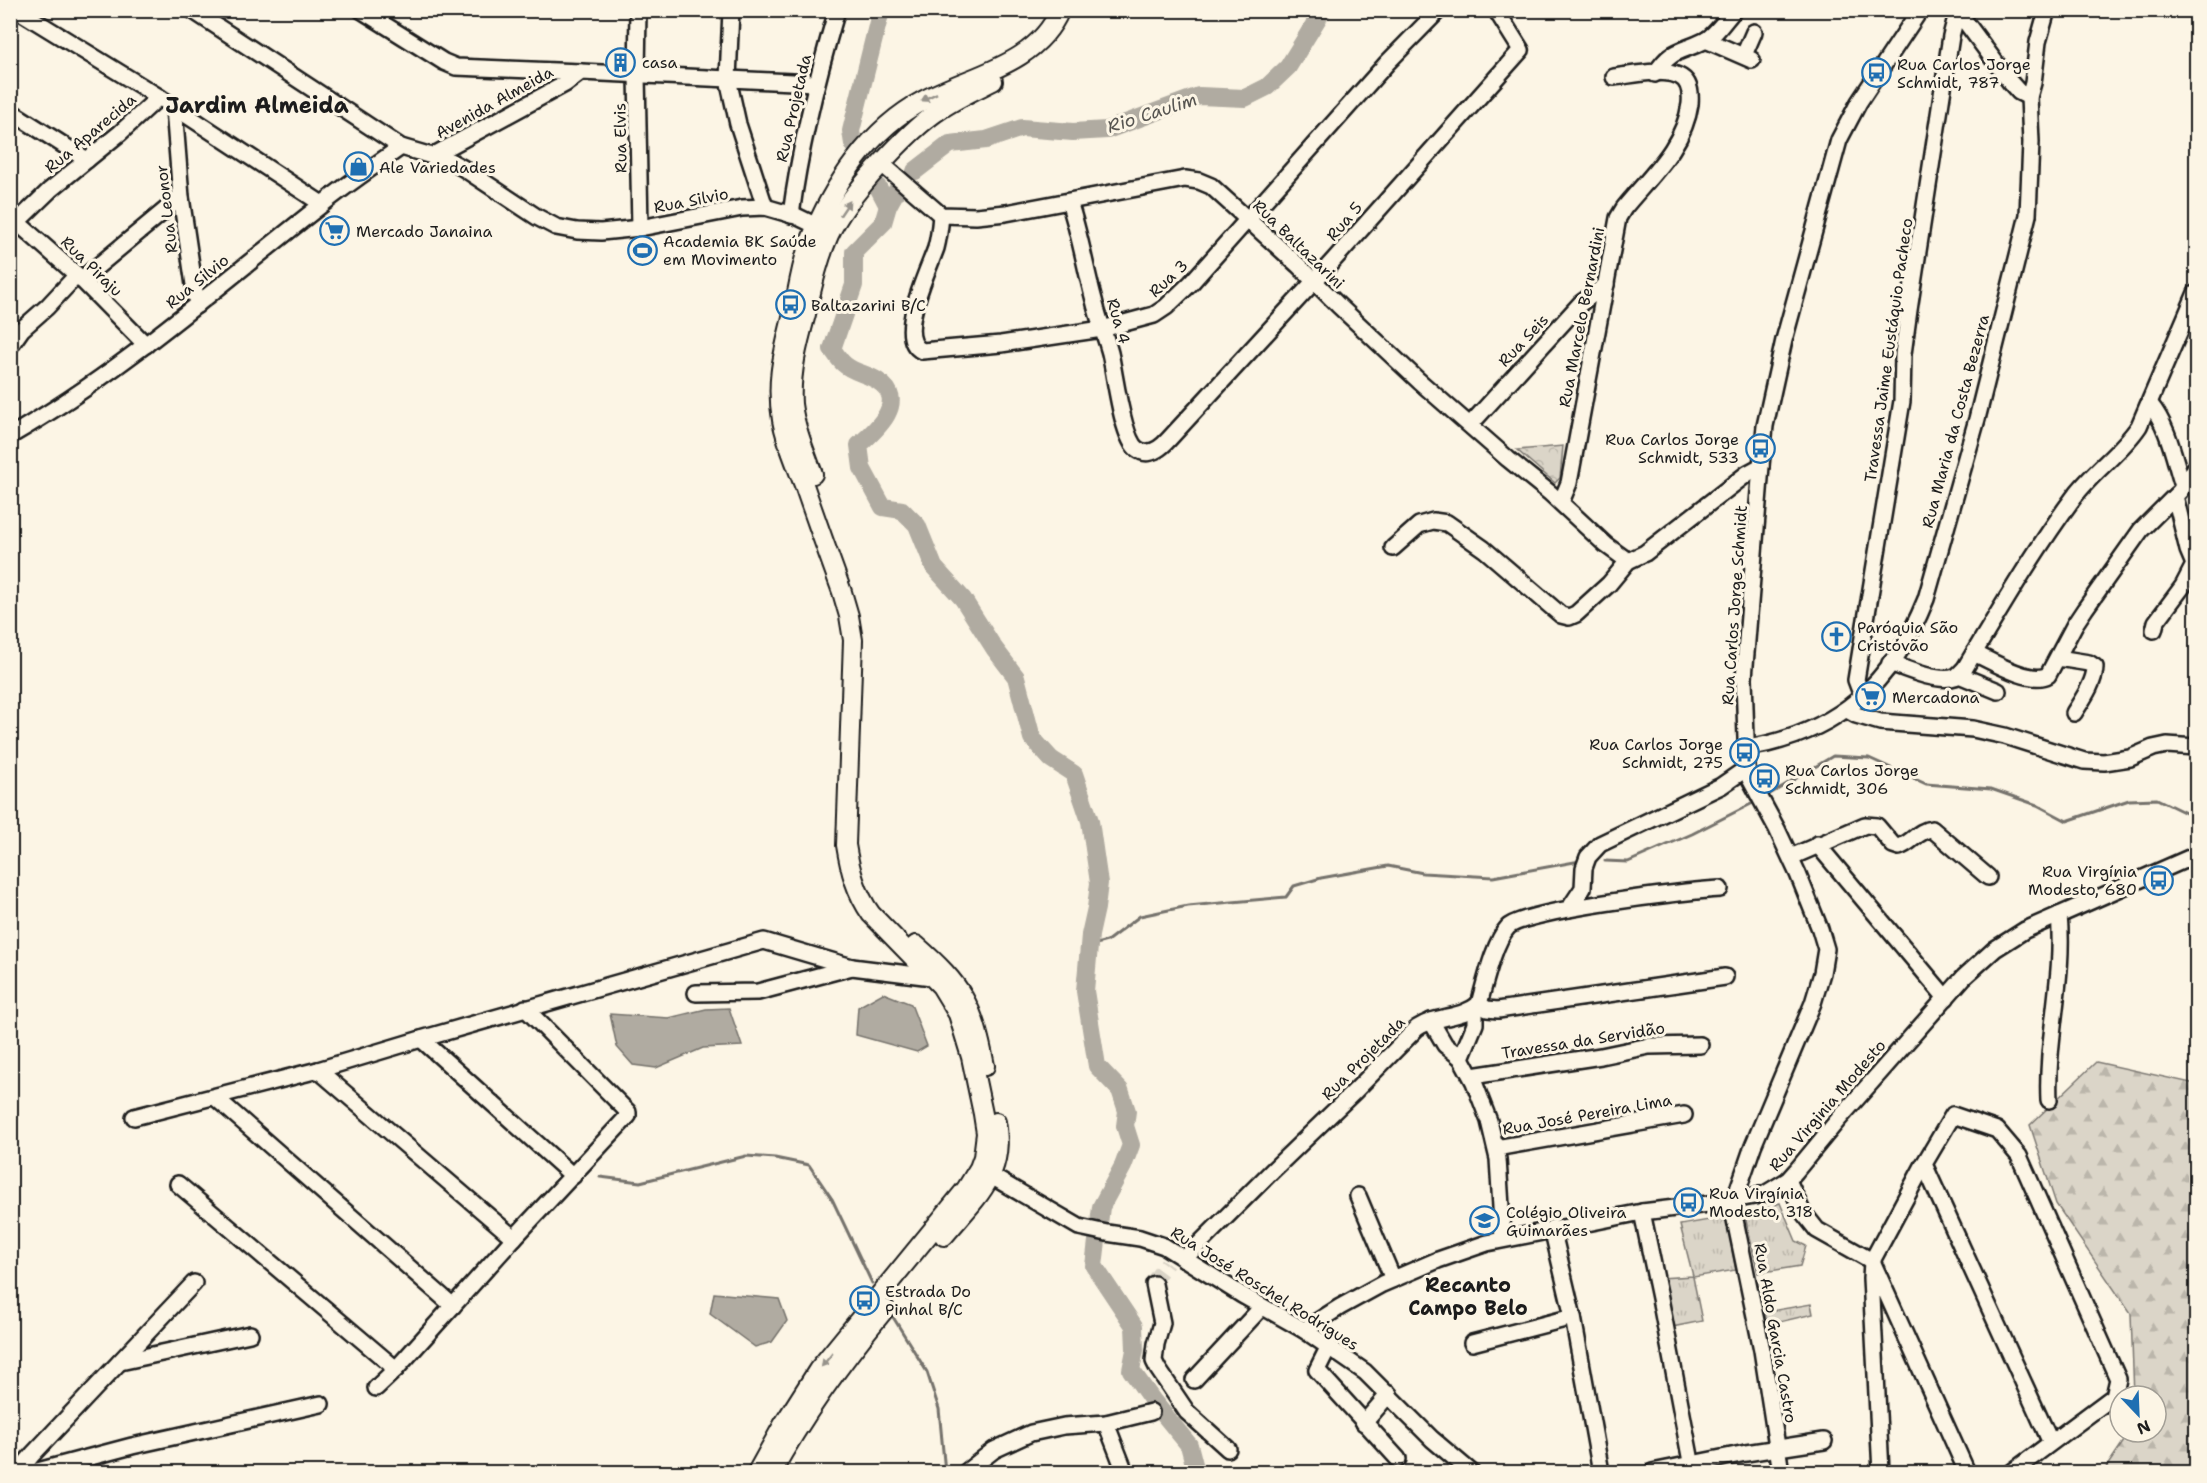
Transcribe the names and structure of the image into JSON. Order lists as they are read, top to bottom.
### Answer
{
  "streets": {
    "street": [
      "Avenida Almeida",
      "Rua Projetada",
      "Rua Aparecida",
      "Rua Elvis",
      "Rua Silvio",
      "Rua Leonor",
      "Rua 5",
      "Rua Baltazarini",
      "Rua Piraju",
      "Rua 3",
      "Rua Marcelo Bernardini",
      "Rua 4",
      "Rua Seis",
      "Travessa Jaime Eustáquio Pacheco",
      "Rua Maria da Costa Bezerra",
      "Rua Carlos Jorge Schmidt",
      "Travessa da Servidão",
      "Rua Virginia Modesto",
      "Rua José Pereira Lima",
      "Rua José Roschel Rodrigues",
      "Rua Aldo Garcia Castro"
    ]
  },
  "crossings": [
    ["Avenida Almeida", "Rua Silvio"],
    ["Rua Projetada", "Rua Silvio"],
    ["Rua Projetada", "Rua José Roschel Rodrigues"],
    ["Rua Aparecida", "Rua Piraju"],
    ["Rua Elvis", "Rua Silvio"],
    ["Rua Silvio", "Rua Leonor"],
    ["Rua Silvio", "Rua Piraju"],
    ["Rua 5", "Rua Baltazarini"],
    ["Rua 5", "Rua 4"],
    ["Rua Baltazarini", "Rua 3"],
    ["Rua Baltazarini", "Rua Marcelo Bernardini"],
    ["Rua Baltazarini", "Rua 4"],
    ["Rua Baltazarini", "Rua Seis"],
    ["Rua 3", "Rua 4"],
    ["Rua Marcelo Bernardini", "Rua Seis"],
    ["Travessa Jaime Eustáquio Pacheco", "Rua Maria da Costa Bezerra"],
    ["Rua Maria da Costa Bezerra", "Rua Carlos Jorge Schmidt"],
    ["Rua Carlos Jorge Schmidt", "Rua Virginia Modesto"],
    ["Rua Carlos Jorge Schmidt", "Rua Aldo Garcia Castro"],
    ["Rua Virginia Modesto", "Rua José Roschel Rodrigues"],
    ["Rua Virginia Modesto", "Rua Aldo Garcia Castro"]
  ],
  "districts": ["Jardim Almeida", "Recanto Campo Belo"],
  "water": ["Rio Caulim"],
  "places": {
    "building": ["casa"],
    "bus stop": [
      "Rua Carlos Jorge Schmidt, 787",
      "Baltazarini B/C",
      "Rua Carlos Jorge Schmidt, 533",
      "Rua Carlos Jorge Schmidt, 275",
      "Rua Carlos Jorge Schmidt, 306",
      "Rua Virgínia Modesto, 680",
      "Rua Virgínia Modesto, 318",
      "Estrada Do Pinhal B/C"
    ],
    "shop": ["Ale Variedades"],
    "supermarket": ["Mercado Janaina", "Mercadona"],
    "sports": ["Academia BK Saúde em Movimento"],
    "church": ["Paróquia São Cristóvão"],
    "school or university": ["Colégio Oliveira Guimarães"]
  },
  "north": "bottom right"
}
